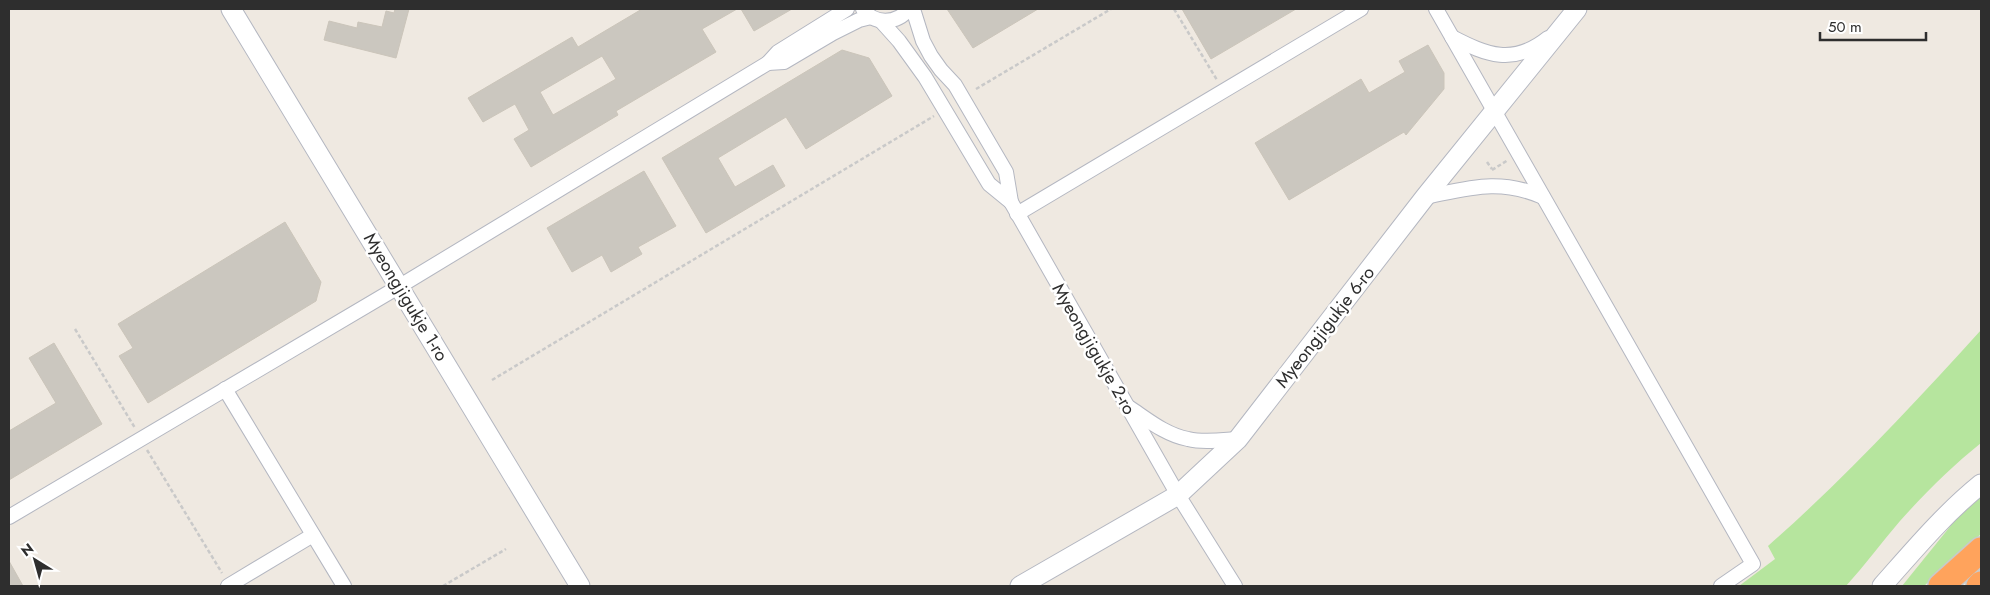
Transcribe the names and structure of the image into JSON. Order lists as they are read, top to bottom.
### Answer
{
  "streets": {
    "street": ["Myeongjigukje 1-ro", "Myeongjigukje 6-ro", "Myeongjigukje 2-ro"]
  },
  "crossings": [
    ["Myeongjigukje 6-ro", "Myeongjigukje 2-ro"]
  ],
  "scale_bar": "50 m",
  "north": "top left"
}
